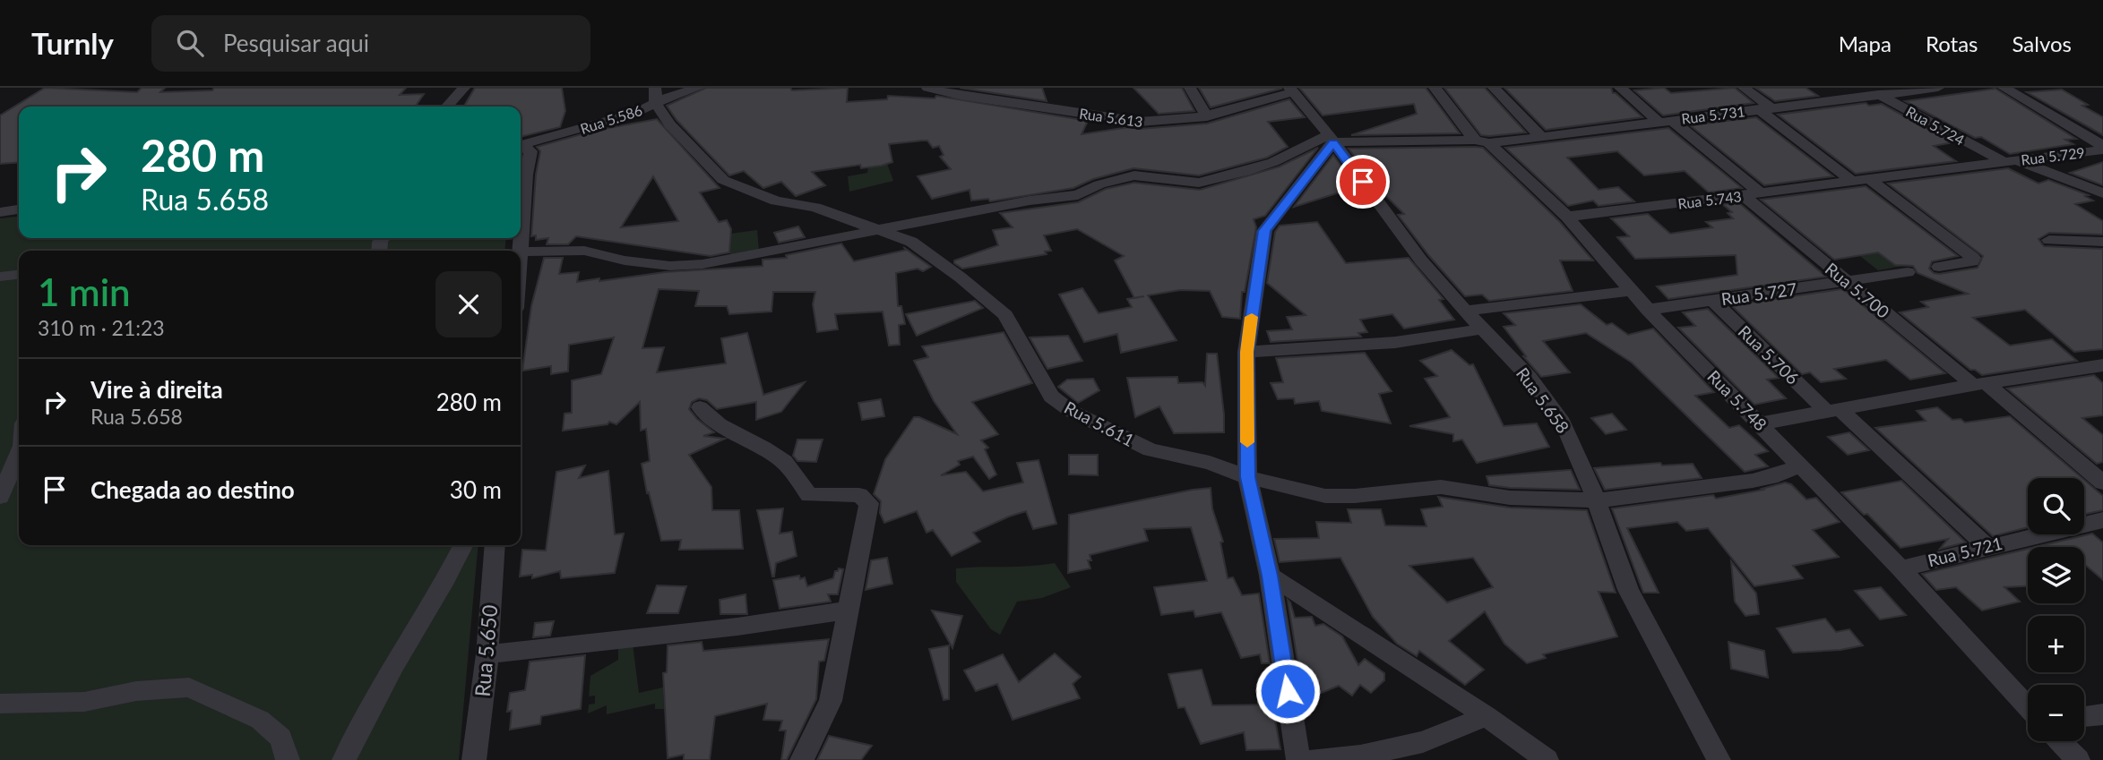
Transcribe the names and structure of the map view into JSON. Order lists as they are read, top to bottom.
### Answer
{
  "streets": {
    "street": [
      "Rua 5.731",
      "Rua 5.613",
      "Rua 5.586",
      "Rua 5.724",
      "Rua 5.729",
      "Rua 5.743",
      "Rua 5.700",
      "Rua 5.727",
      "Rua 5.706",
      "Rua 5.658",
      "Rua 5.748",
      "Rua 5.611",
      "Rua 5.721",
      "Rua 5.650"
    ]
  },
  "crossings": [
    ["Rua 5.731", "Rua 5.724"],
    ["Rua 5.731", "Rua 5.700"],
    ["Rua 5.731", "Rua 5.658"],
    ["Rua 5.731", "Rua 5.748"],
    ["Rua 5.613", "Rua 5.658"],
    ["Rua 5.586", "Rua 5.611"],
    ["Rua 5.724", "Rua 5.729"],
    ["Rua 5.729", "Rua 5.743"],
    ["Rua 5.743", "Rua 5.700"],
    ["Rua 5.743", "Rua 5.748"],
    ["Rua 5.700", "Rua 5.727"],
    ["Rua 5.727", "Rua 5.706"],
    ["Rua 5.727", "Rua 5.748"],
    ["Rua 5.706", "Rua 5.721"],
    ["Rua 5.658", "Rua 5.611"],
    ["Rua 5.748", "Rua 5.611"],
    ["Rua 5.748", "Rua 5.721"]
  ],
  "page": {
    "header": "Turnly",
    "search": "Pesquisar aqui",
    "nav": ["Mapa", "Rotas", "Salvos"],
    "turn": ["280 m", "Rua 5.658"],
    "heading": ["1 min", "310 m · 21:23"],
    "list": [
      {
        "name": "Vire à direita",
        "note": "Rua 5.658",
        "value": "280 m"
      },
      {
        "name": "Chegada ao destino",
        "value": "30 m"
      }
    ],
    "map_buttons": ["+", "−"]
  }
}
